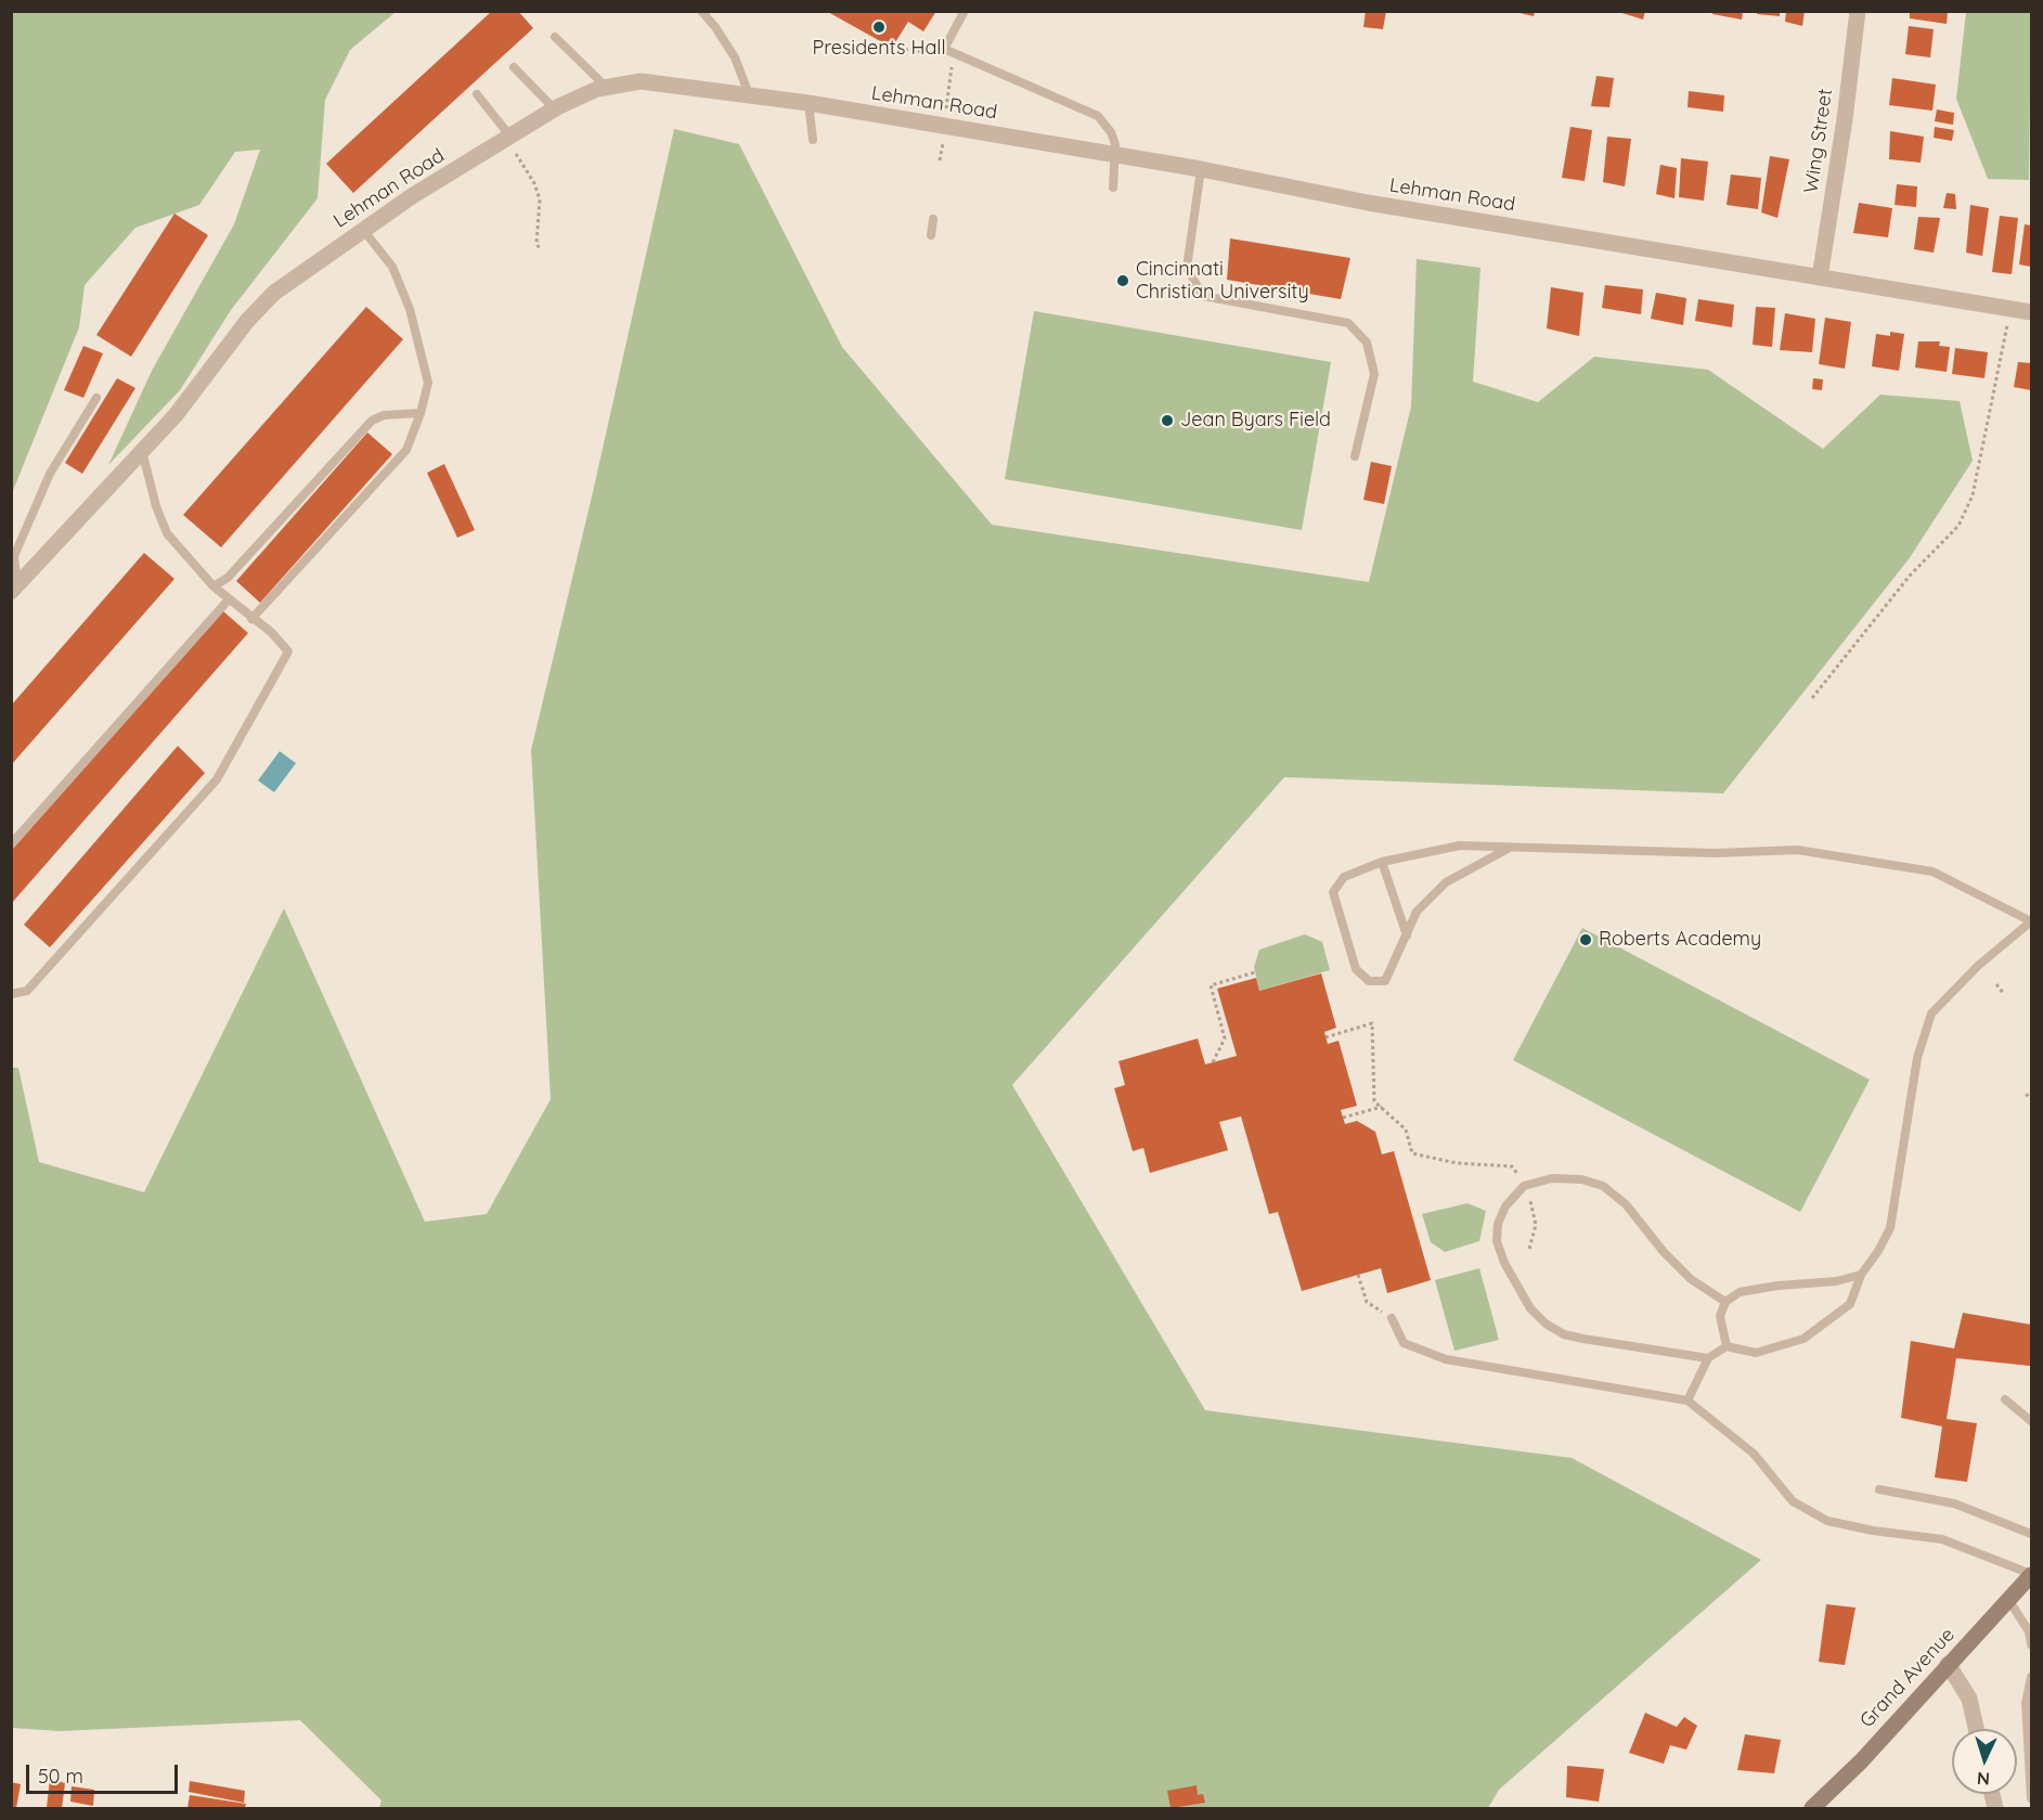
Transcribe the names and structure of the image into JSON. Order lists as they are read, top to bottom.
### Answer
{
  "streets": {
    "street": ["Lehman Road", "Wing Street", "Grand Avenue"]
  },
  "crossings": [
    ["Lehman Road", "Wing Street"]
  ],
  "places": [
    "Presidents Hall",
    "Cincinnati Christian University",
    "Jean Byars Field",
    "Roberts Academy"
  ],
  "scale_bar": "50 m",
  "north": "bottom"
}
